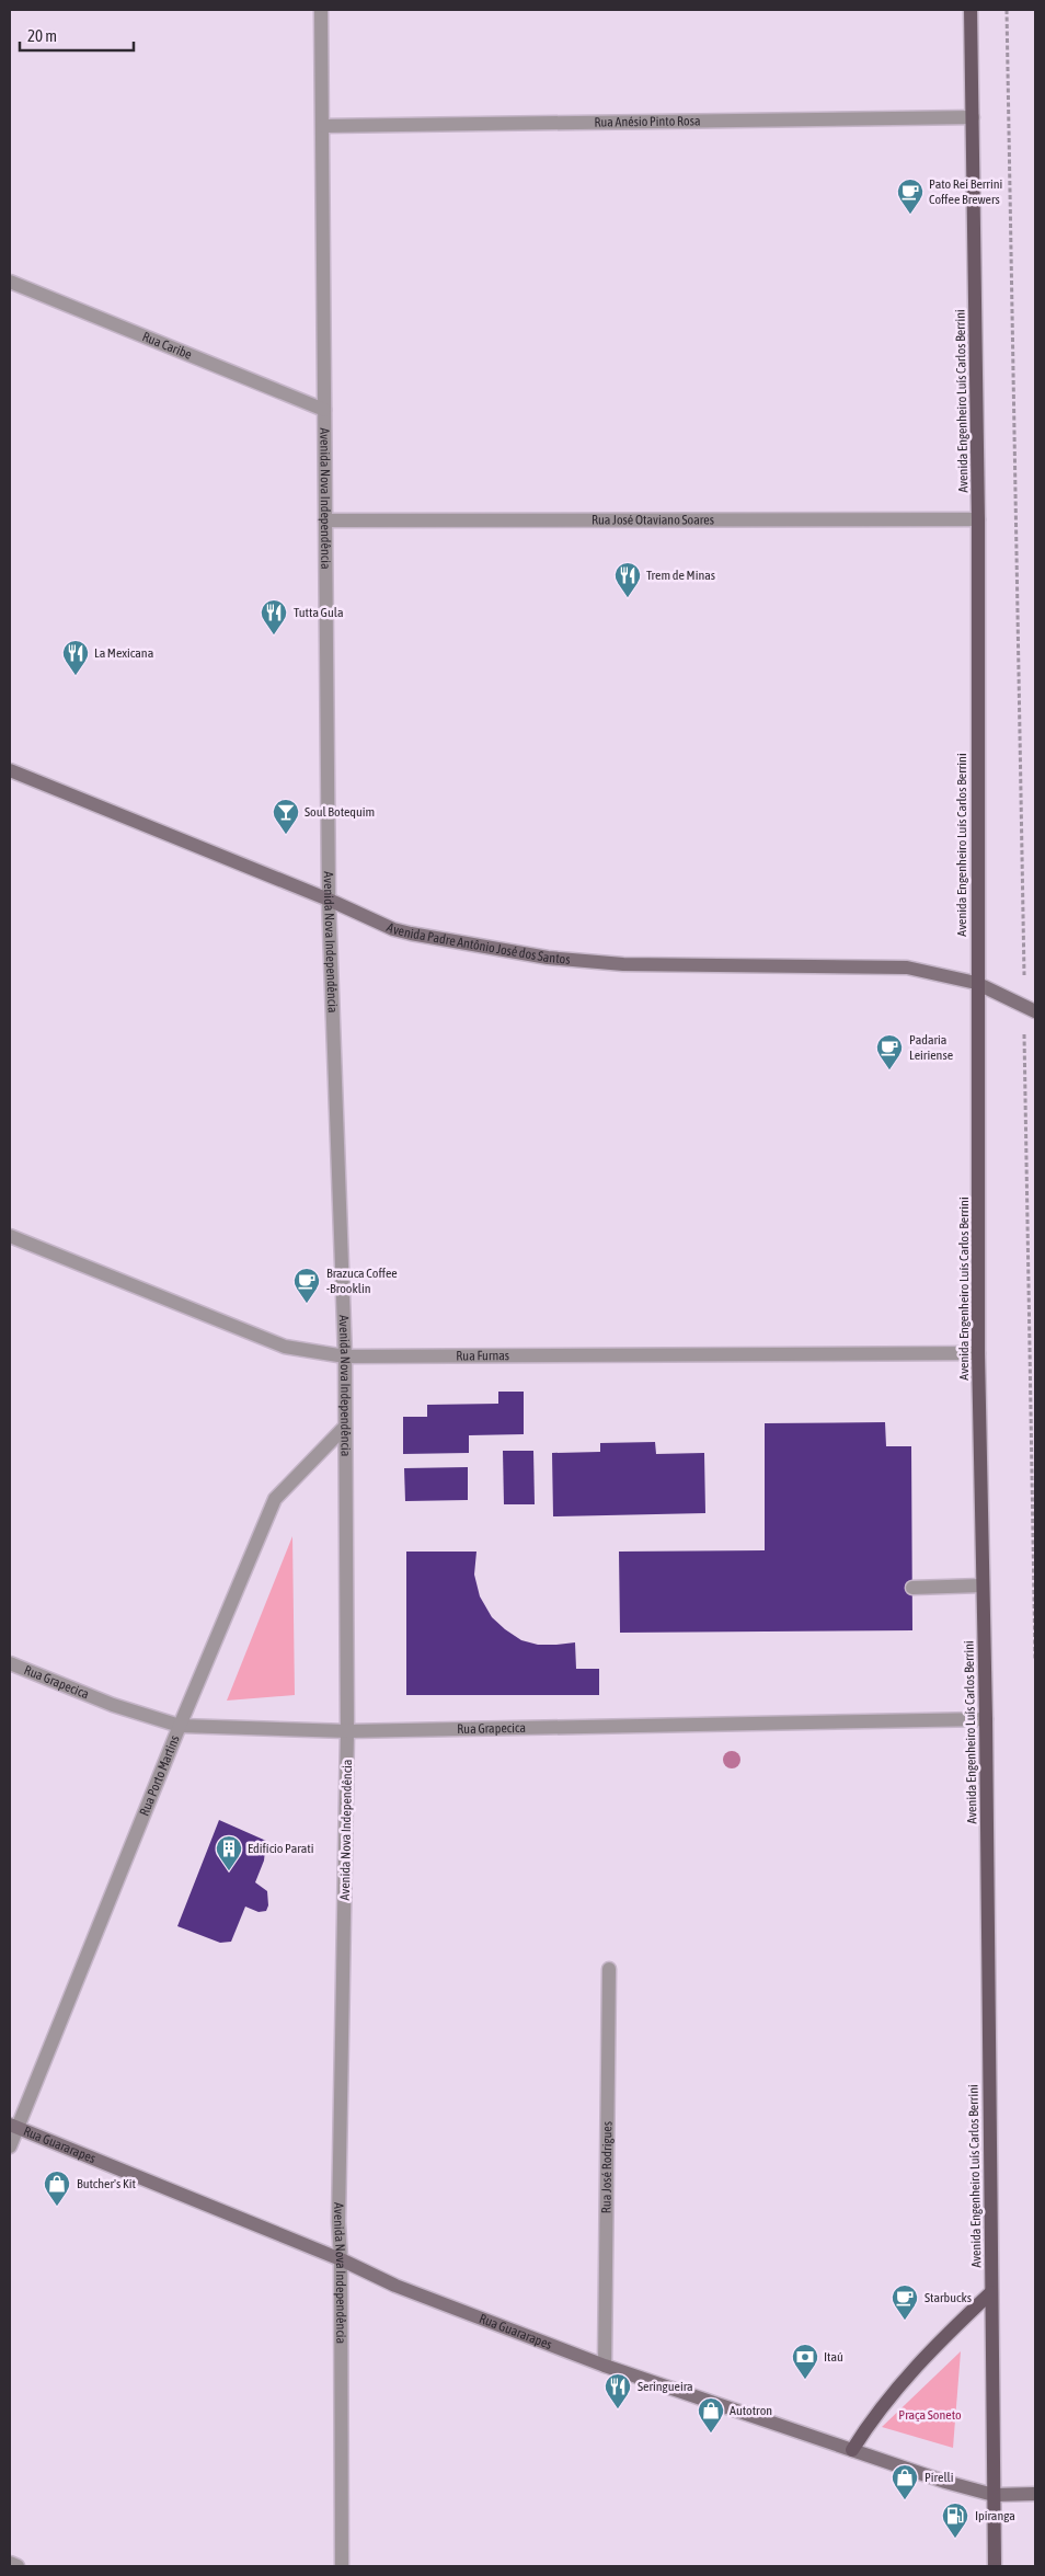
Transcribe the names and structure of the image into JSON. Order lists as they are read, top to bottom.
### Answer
{
  "streets": {
    "main road": ["Avenida Engenheiro Luís Carlos Berrini"],
    "street": [
      "Rua Anésio Pinto Rosa",
      "Rua Caribe",
      "Avenida Nova Independência",
      "Rua José Otaviano Soares",
      "Avenida Padre Antônio José dos Santos",
      "Rua Furnas",
      "Rua Grapecica",
      "Rua Porto Martins",
      "Rua Guararapes",
      "Rua José Rodrigues"
    ]
  },
  "crossings": [
    ["Rua Anésio Pinto Rosa", "Avenida Engenheiro Luís Carlos Berrini"],
    ["Rua Anésio Pinto Rosa", "Avenida Nova Independência"],
    ["Rua Caribe", "Avenida Nova Independência"],
    ["Avenida Engenheiro Luís Carlos Berrini", "Rua José Otaviano Soares"],
    ["Avenida Engenheiro Luís Carlos Berrini", "Avenida Padre Antônio José dos Santos"],
    ["Avenida Engenheiro Luís Carlos Berrini", "Rua Furnas"],
    ["Avenida Engenheiro Luís Carlos Berrini", "Rua Grapecica"],
    ["Avenida Engenheiro Luís Carlos Berrini", "Rua Guararapes"],
    ["Avenida Nova Independência", "Rua José Otaviano Soares"],
    ["Avenida Nova Independência", "Avenida Padre Antônio José dos Santos"],
    ["Avenida Nova Independência", "Rua Furnas"],
    ["Avenida Nova Independência", "Rua Grapecica"],
    ["Avenida Nova Independência", "Rua Porto Martins"],
    ["Avenida Nova Independência", "Rua Guararapes"],
    ["Rua Grapecica", "Rua Porto Martins"],
    ["Rua Porto Martins", "Rua Guararapes"],
    ["Rua Guararapes", "Rua José Rodrigues"]
  ],
  "parks": ["Praça Soneto"],
  "places": {
    "cafe": [
      "Pato Rei Berrini Coffee Brewers",
      "Padaria Leiriense",
      "Brazuca Coffee -Brooklin",
      "Starbucks"
    ],
    "restaurant": [
      "Trem de Minas",
      "Tutta Gula",
      "La Mexicana",
      "Seringueira"
    ],
    "bar": ["Soul Botequim"],
    "building": ["Edifício Parati"],
    "shop": ["Butcher's Kit", "Autotron", "Pirelli"],
    "bank": ["Itaú"],
    "fuel station": ["Ipiranga"]
  },
  "scale_bar": "20 m"
}
